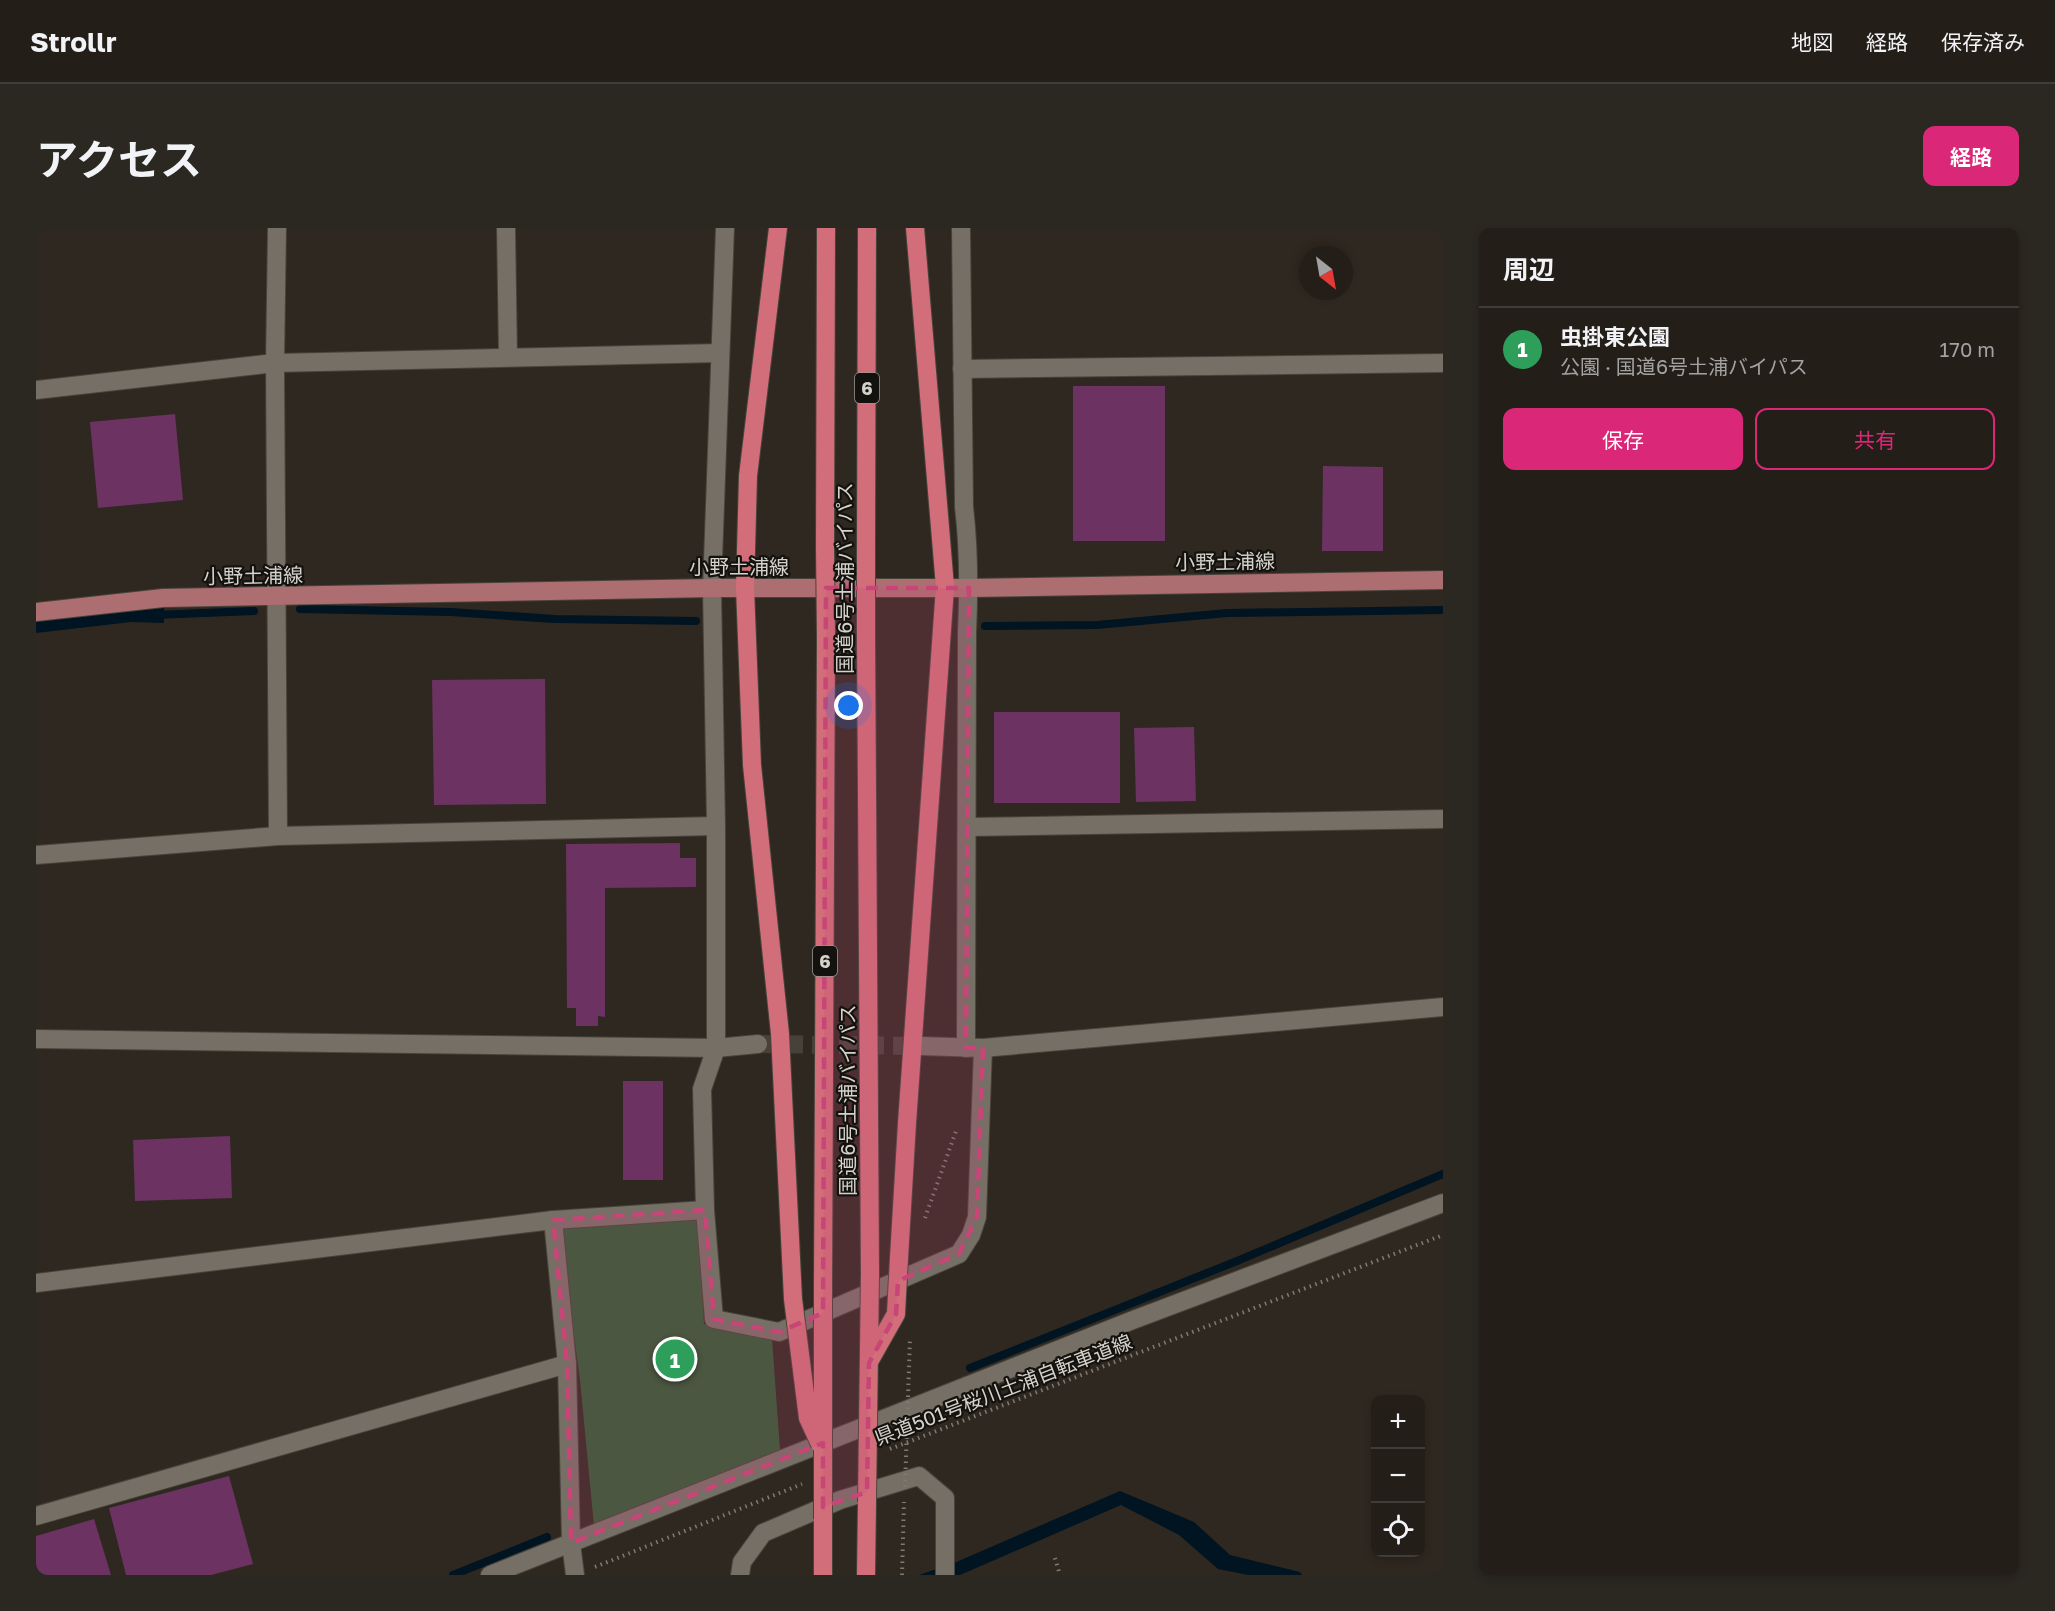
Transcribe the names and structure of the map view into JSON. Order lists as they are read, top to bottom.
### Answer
{
  "streets": {
    "highway": ["6", "国道6号土浦バイパス"],
    "main road": ["小野土浦線"],
    "path": ["県道501号桜川土浦自転車道線"]
  },
  "north": "bottom right",
  "page": {
    "header": "Strollr",
    "nav": ["地図", "経路", "保存済み"],
    "title": "アクセス",
    "buttons": [
      "経路",
      ["保存", "共有"]
    ],
    "heading": "周辺",
    "list": [
      {
        "mark": "1",
        "name": "虫掛東公園",
        "note": "公園 · 国道6号土浦バイパス",
        "value": "170 m"
      }
    ],
    "pins": "1",
    "map_buttons": ["+", "−"]
  }
}
